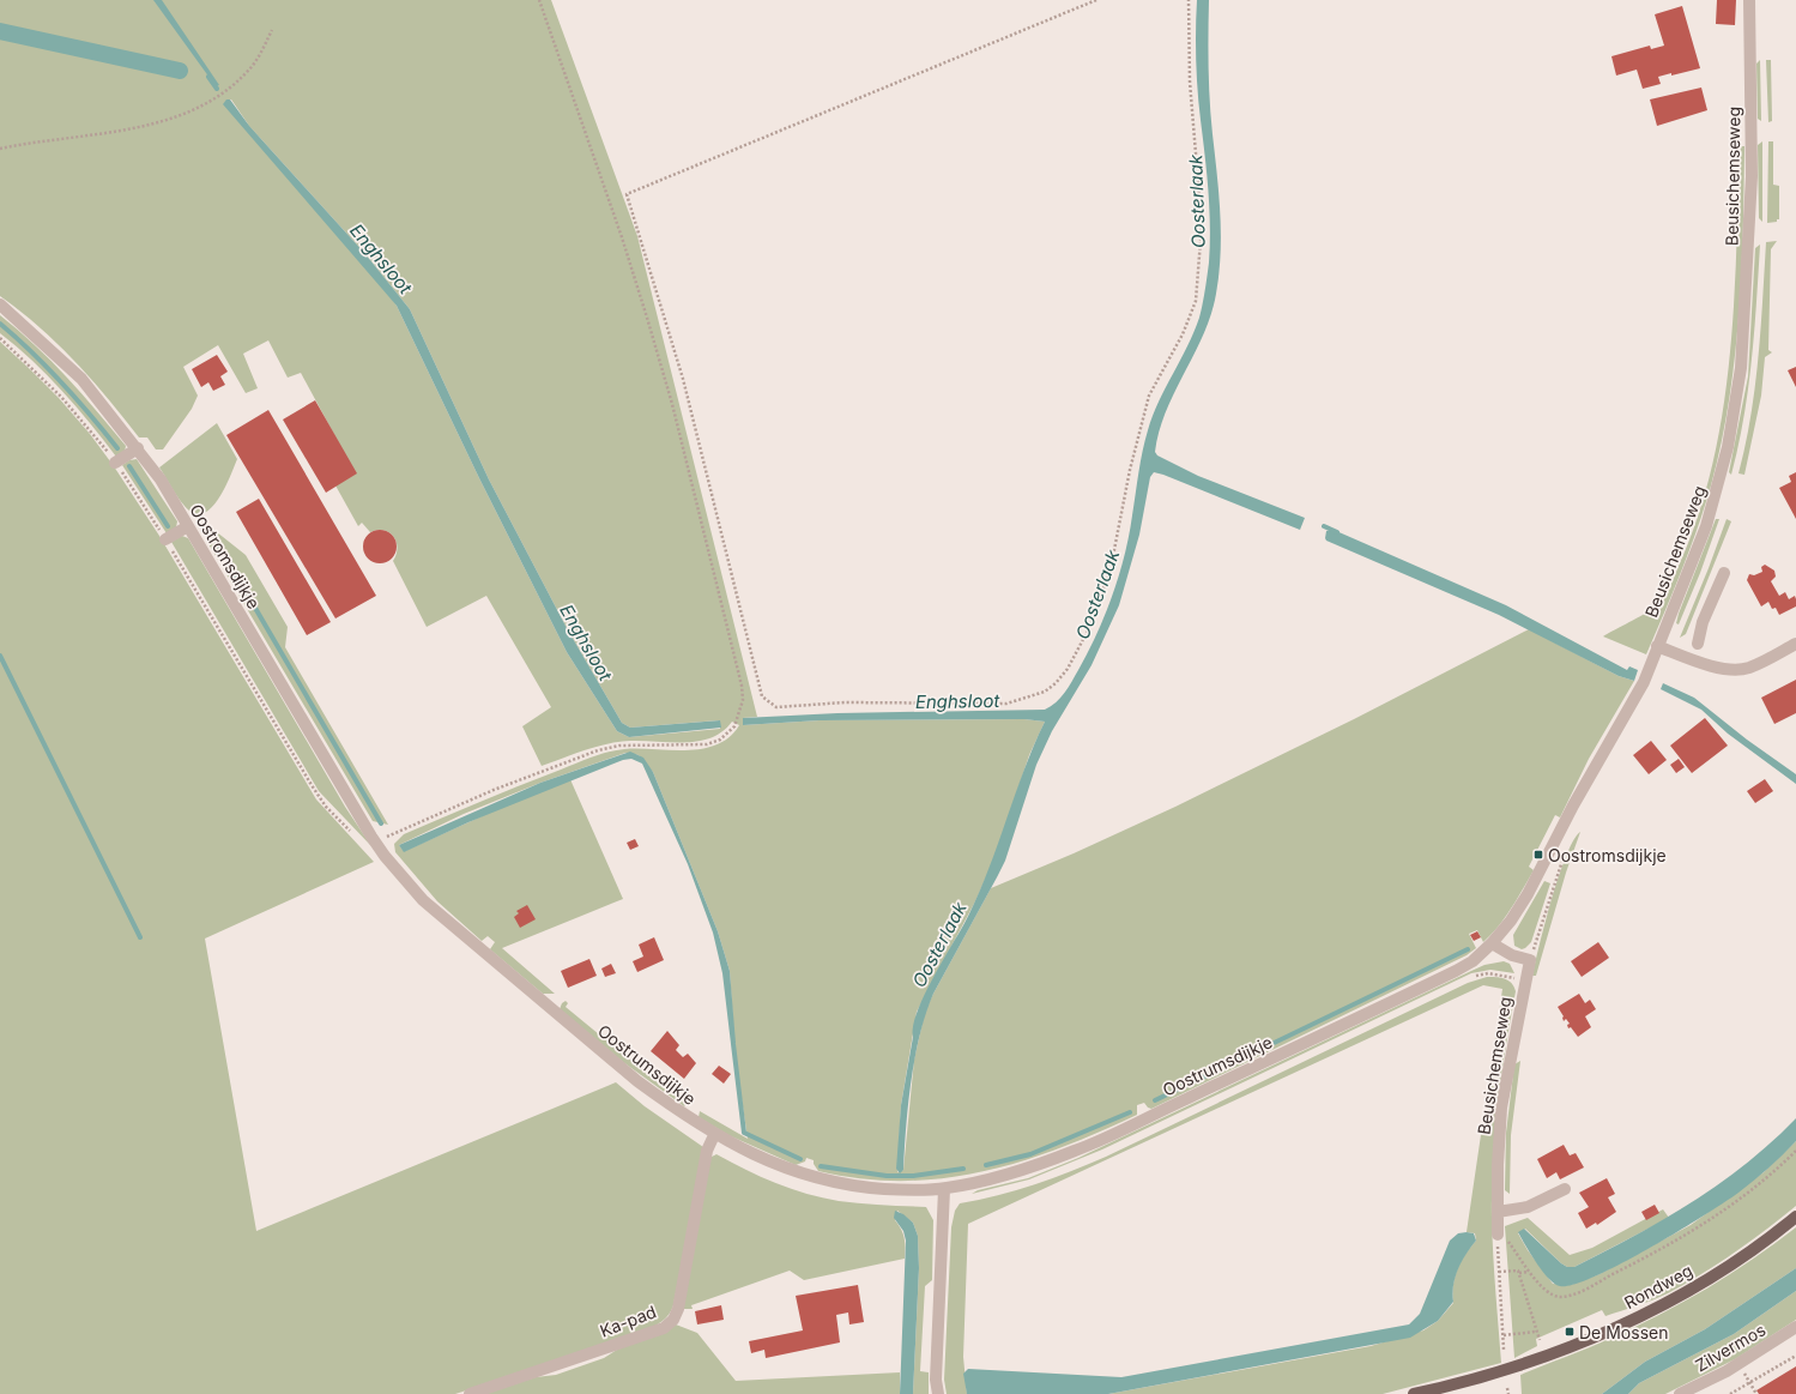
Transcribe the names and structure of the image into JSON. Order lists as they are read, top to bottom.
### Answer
{
  "streets": {
    "main road": ["Rondweg"],
    "street": [
      "Beusichemseweg",
      "Oostromsdijkje",
      "Oostrumsdijkje",
      "Ka-pad",
      "Zilvermos"
    ]
  },
  "crossings": [
    ["Beusichemseweg", "Oostrumsdijkje"],
    ["Oostromsdijkje", "Oostrumsdijkje"],
    ["Oostrumsdijkje", "Ka-pad"]
  ],
  "water": ["Oosterlaak", "Enghsloot"],
  "places": {
    "transit": ["Oostromsdijkje", "De Mossen"]
  }
}
